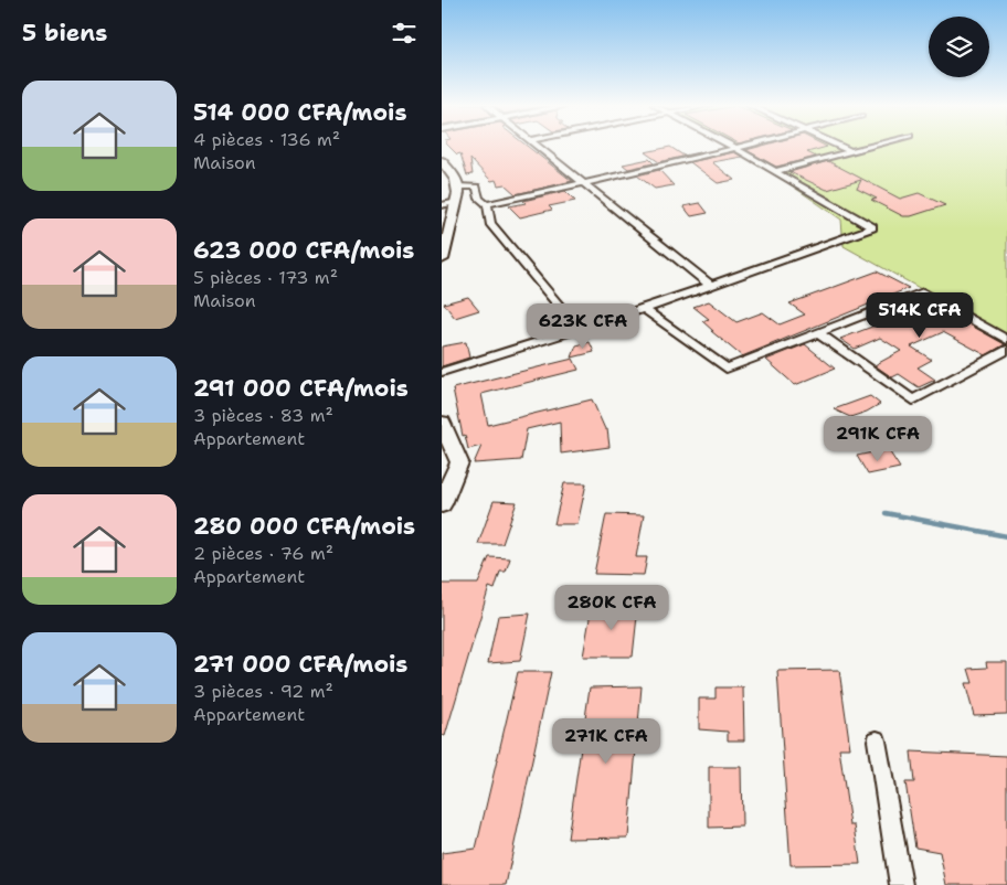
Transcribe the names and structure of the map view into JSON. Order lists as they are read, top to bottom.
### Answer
{
  "page": {
    "heading": "5 biens",
    "list": [
      {
        "name": "514 000 CFA/mois",
        "note": "4 pièces · 136 m² · Maison"
      },
      {
        "name": "623 000 CFA/mois",
        "note": "5 pièces · 173 m² · Maison"
      },
      {
        "name": "291 000 CFA/mois",
        "note": "3 pièces · 83 m² · Appartement"
      },
      {
        "name": "280 000 CFA/mois",
        "note": "2 pièces · 76 m² · Appartement"
      },
      {
        "name": "271 000 CFA/mois",
        "note": "3 pièces · 92 m² · Appartement"
      }
    ],
    "price": [
      "514K CFA",
      "623K CFA",
      "291K CFA",
      "280K CFA",
      "271K CFA"
    ]
  }
}
